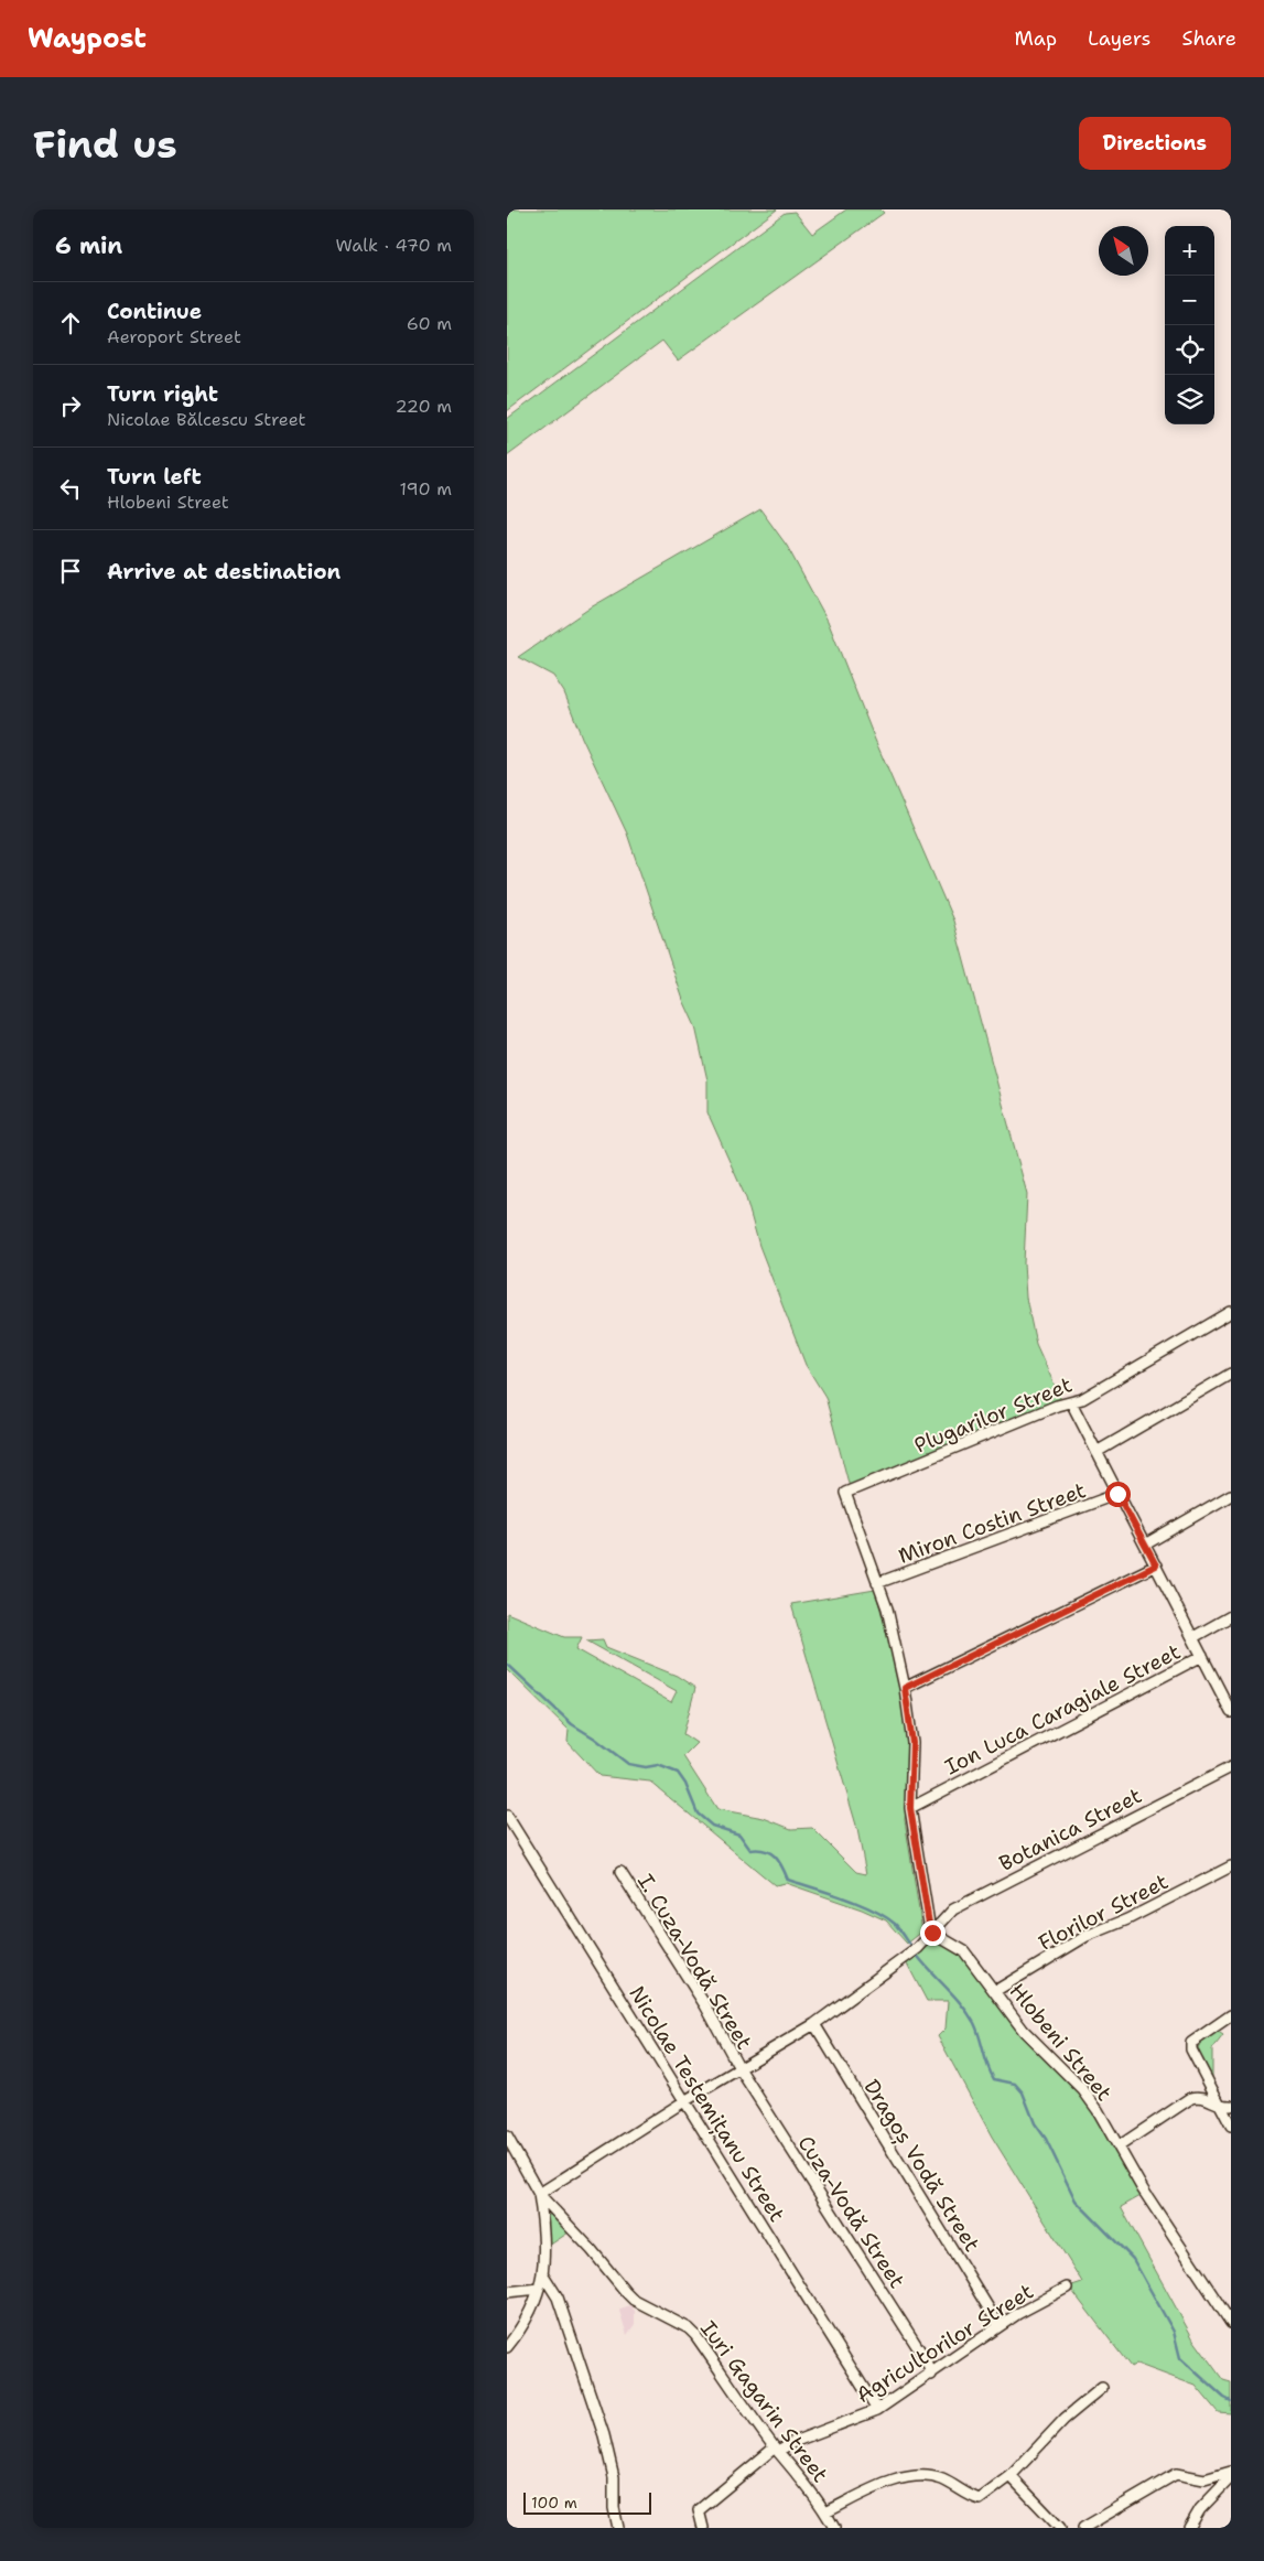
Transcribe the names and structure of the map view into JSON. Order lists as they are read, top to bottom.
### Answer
{
  "streets": {
    "street": [
      "Plugarilor Street",
      "Miron Costin Street",
      "Ion Luca Caragiale Street",
      "Botanica Street",
      "Florilor Street",
      "I. Cuza-Vodă Street",
      "Hlobeni Street",
      "Nicolae Testemițanu Street",
      "Dragoș Vodă Street",
      "Cuza-Vodă Street",
      "Agricultorilor Street",
      "Iuri Gagarin Street"
    ]
  },
  "crossings": [
    ["Plugarilor Street", "Miron Costin Street"],
    ["Botanica Street", "I. Cuza-Vodă Street"],
    ["Botanica Street", "Hlobeni Street"],
    ["Botanica Street", "Nicolae Testemițanu Street"],
    ["Botanica Street", "Dragoș Vodă Street"],
    ["Botanica Street", "Cuza-Vodă Street"],
    ["Botanica Street", "Iuri Gagarin Street"],
    ["Florilor Street", "Hlobeni Street"],
    ["I. Cuza-Vodă Street", "Cuza-Vodă Street"],
    ["Nicolae Testemițanu Street", "Agricultorilor Street"],
    ["Dragoș Vodă Street", "Agricultorilor Street"],
    ["Cuza-Vodă Street", "Agricultorilor Street"],
    ["Agricultorilor Street", "Iuri Gagarin Street"]
  ],
  "scale_bar": "100 m",
  "north": "top left",
  "page": {
    "header": "Waypost",
    "nav": ["Map", "Layers", "Share"],
    "buttons": "Directions",
    "title": "Find us",
    "heading": ["6 min", "Walk · 470 m"],
    "map_buttons": ["+", "−"],
    "list": [
      ["Continue", "Aeroport Street", "60 m"],
      ["Turn right", "Nicolae Bălcescu Street", "220 m"],
      ["Turn left", "Hlobeni Street", "190 m"],
      "Arrive at destination"
    ],
    "scale": "100 m"
  }
}
